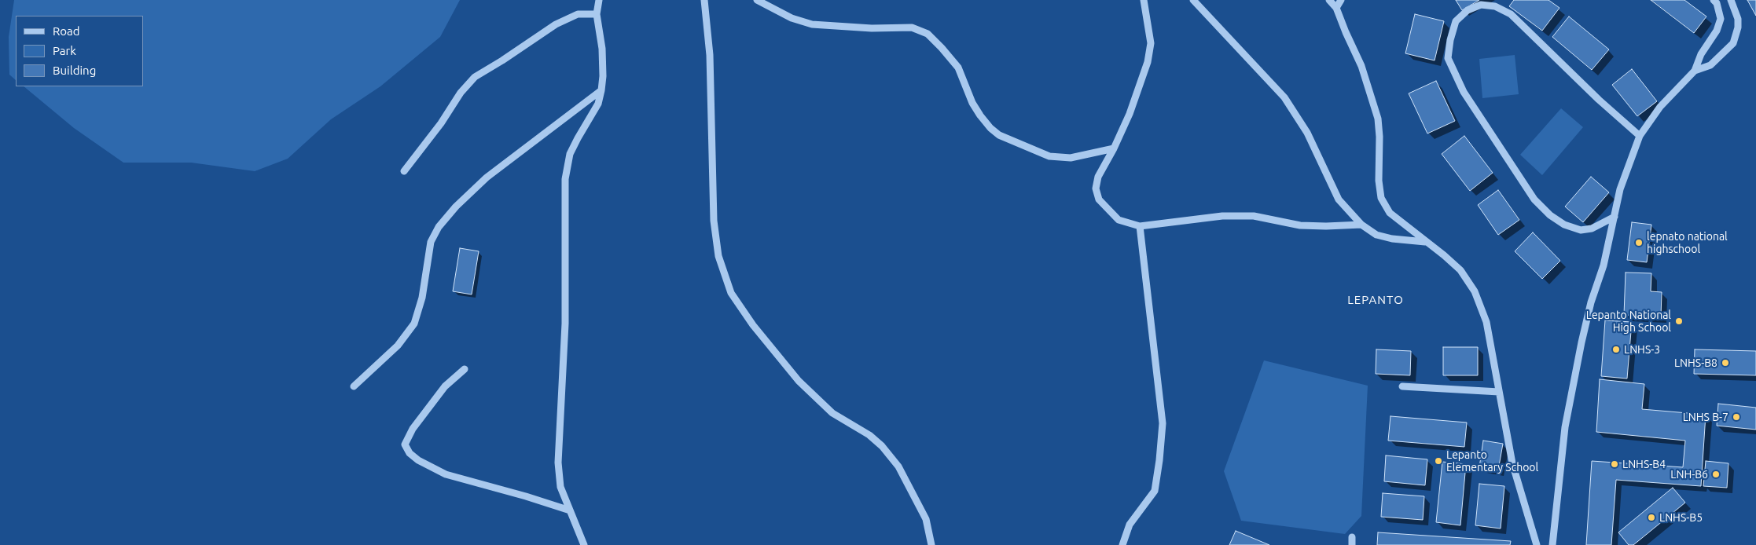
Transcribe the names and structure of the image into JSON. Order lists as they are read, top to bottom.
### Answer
{
  "districts": ["LEPANTO"],
  "places": [
    "lepnato national highschool",
    "Lepanto National High School",
    "LNHS-3",
    "LNHS-B8",
    "LNHS B-7",
    "Lepanto Elementary School",
    "LNHS-B4",
    "LNH-B6",
    "LNHS-B5"
  ],
  "legend": ["Road", "Park", "Building"]
}
